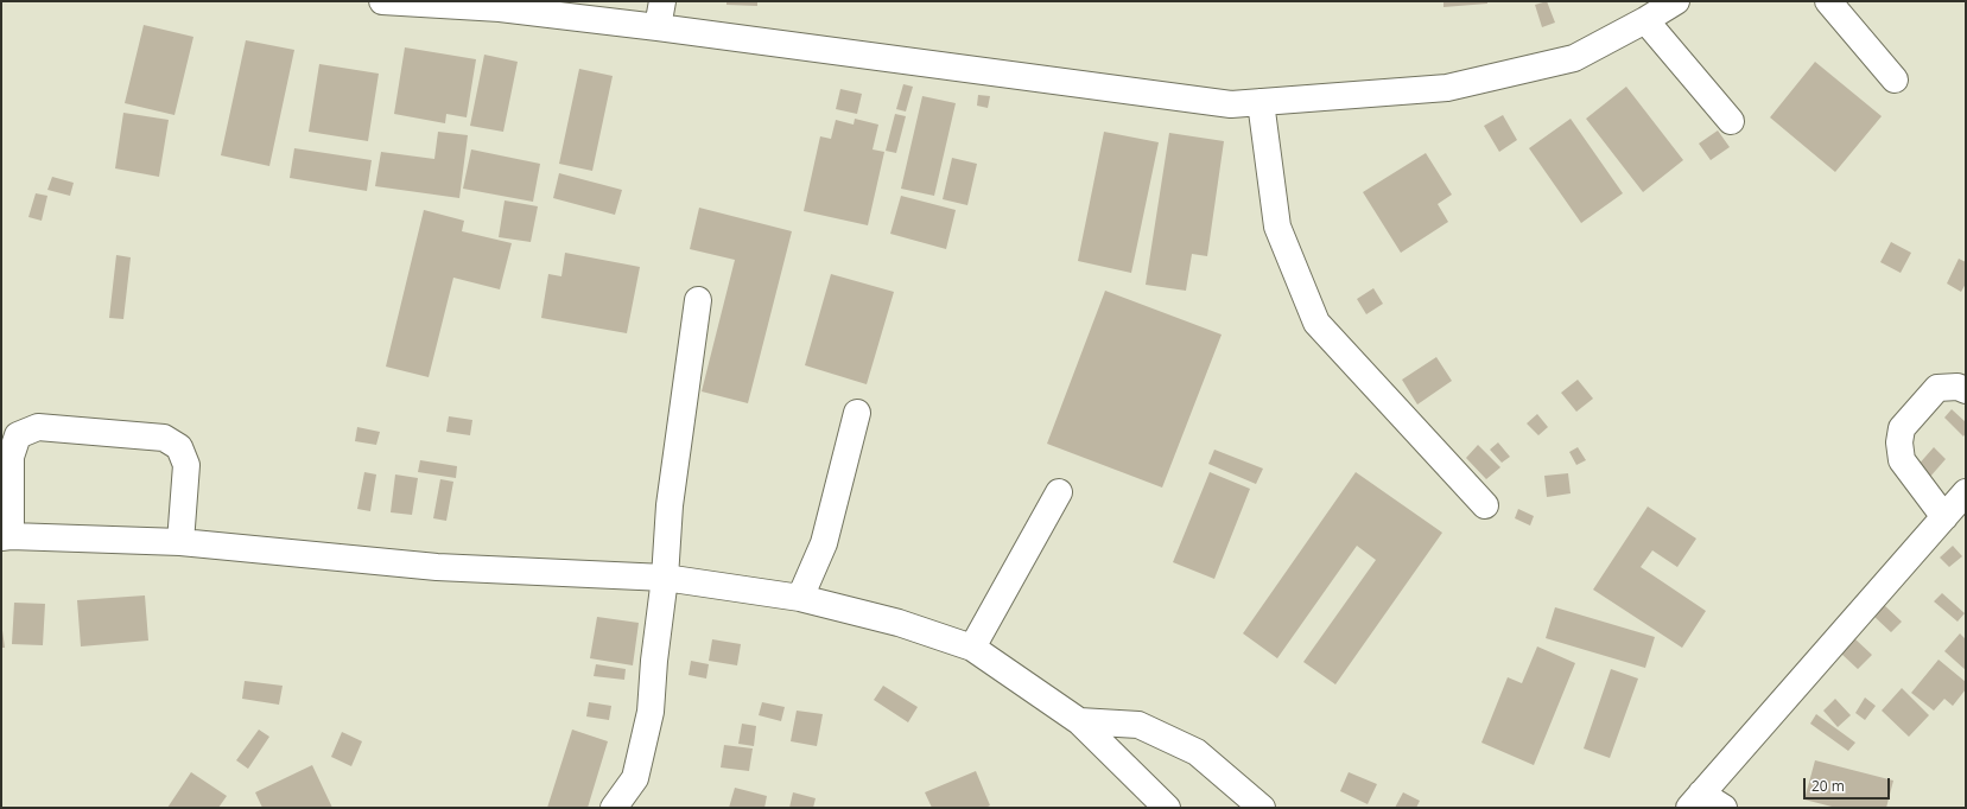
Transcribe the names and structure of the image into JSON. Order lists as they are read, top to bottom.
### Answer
{
  "scale_bar": "20 m"
}
